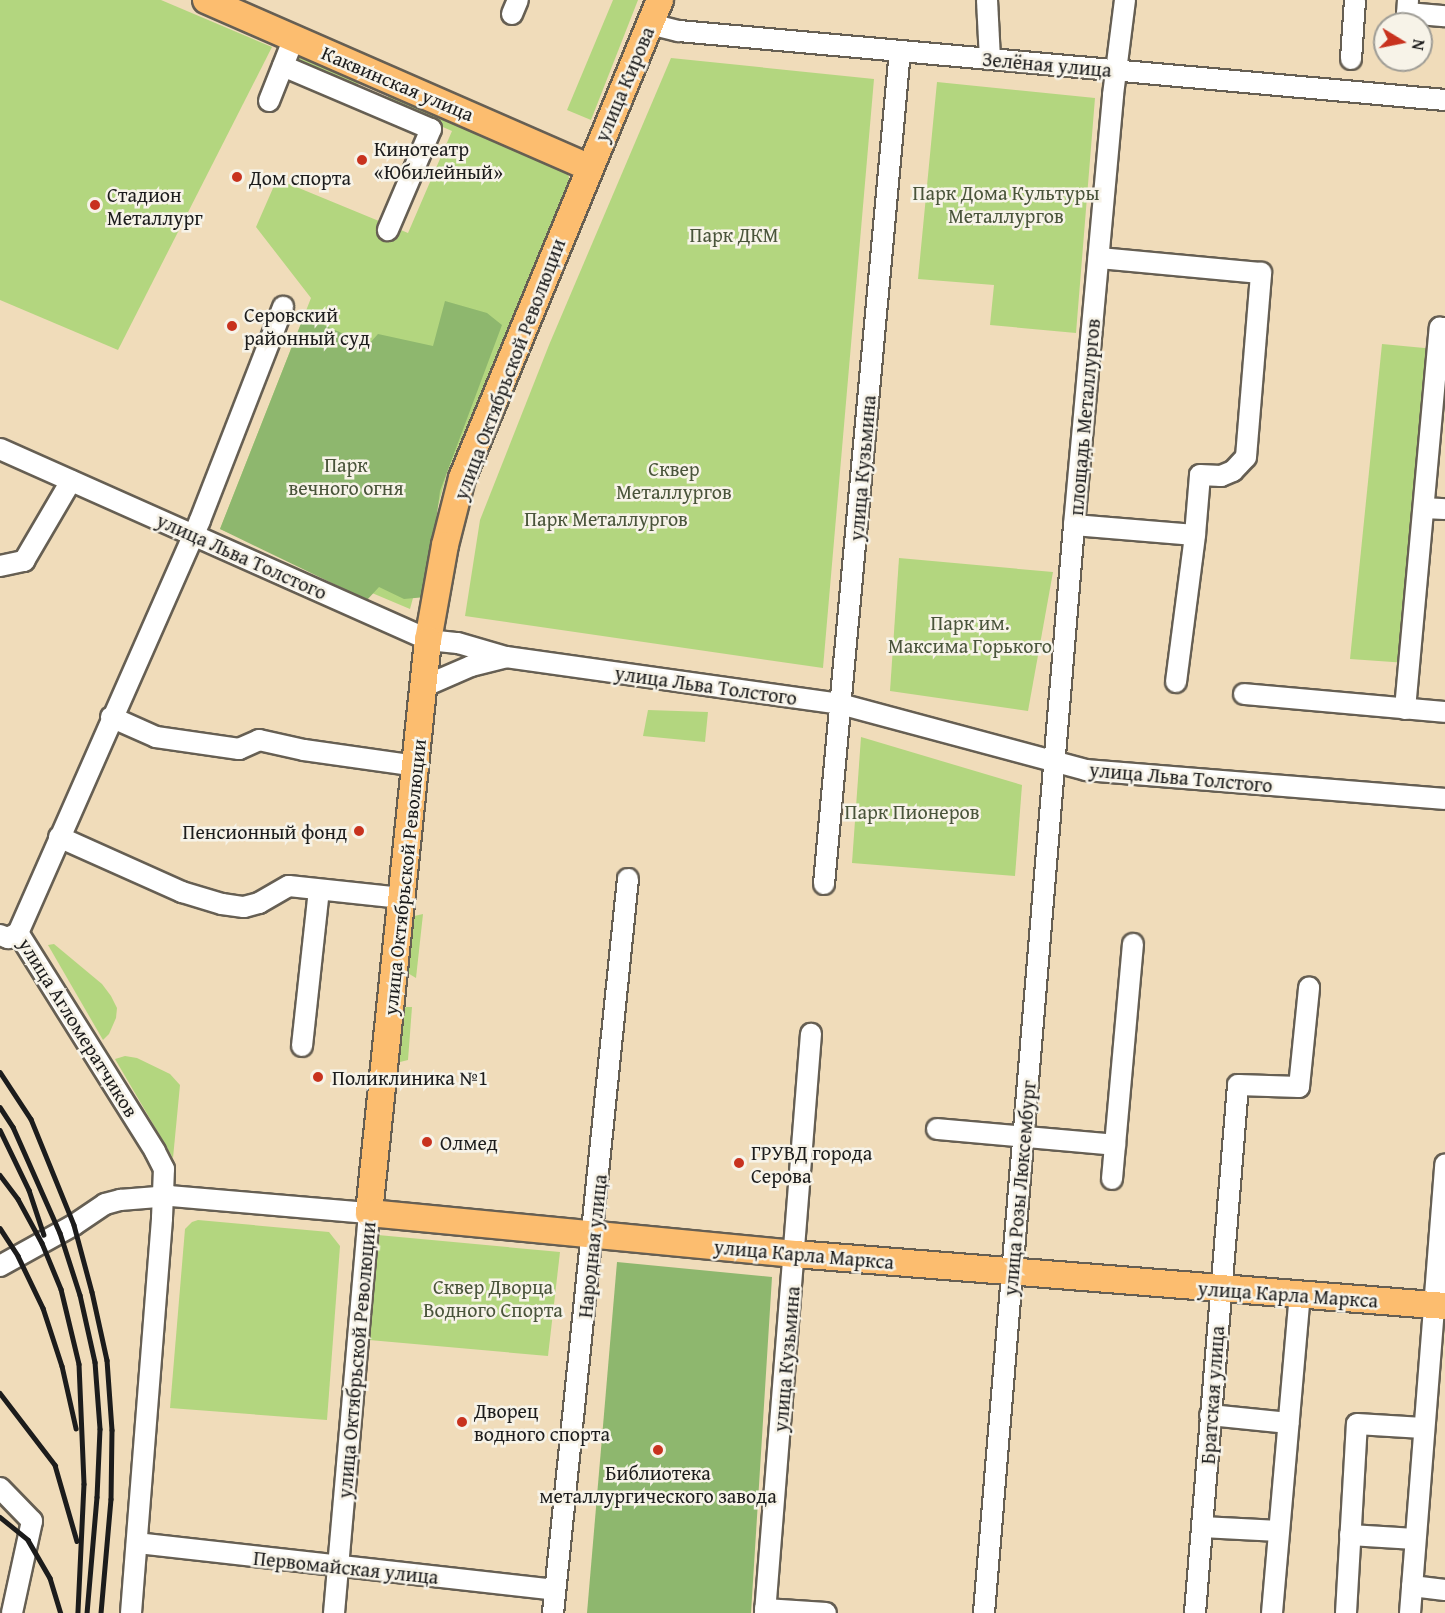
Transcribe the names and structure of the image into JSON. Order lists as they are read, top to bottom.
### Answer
{
  "streets": {
    "main road": [
      "Каквинская улица",
      "улица Кирова",
      "улица Октябрьской Революции",
      "улица Карла Маркса"
    ],
    "street": [
      "Зелёная улица",
      "площадь Металлургов",
      "улица Кузьмина",
      "улица Льва Толстого",
      "улица Агломератчиков",
      "улица Розы Люксембург",
      "Народная улица",
      "Братская улица",
      "Первомайская улица"
    ]
  },
  "crossings": [
    ["Зелёная улица", "улица Кирова"],
    ["Зелёная улица", "площадь Металлургов"],
    ["Зелёная улица", "улица Кузьмина"],
    ["Каквинская улица", "улица Кирова"],
    ["Каквинская улица", "улица Октябрьской Революции"],
    ["улица Кирова", "улица Октябрьской Революции"],
    ["улица Октябрьской Революции", "улица Льва Толстого"],
    ["улица Октябрьской Революции", "улица Карла Маркса"],
    ["улица Октябрьской Революции", "Первомайская улица"],
    ["площадь Металлургов", "улица Льва Толстого"],
    ["площадь Металлургов", "улица Розы Люксембург"],
    ["улица Кузьмина", "улица Льва Толстого"],
    ["улица Кузьмина", "улица Карла Маркса"],
    ["улица Льва Толстого", "улица Агломератчиков"],
    ["улица Льва Толстого", "улица Розы Люксембург"],
    ["улица Агломератчиков", "улица Карла Маркса"],
    ["улица Агломератчиков", "Первомайская улица"],
    ["улица Розы Люксембург", "улица Карла Маркса"],
    ["Народная улица", "улица Карла Маркса"],
    ["Народная улица", "Первомайская улица"],
    ["улица Карла Маркса", "Братская улица"]
  ],
  "parks": [
    "Парк Дома Культуры Металлургов",
    "Парк ДКМ",
    "Парк вечного огня",
    "Сквер Металлургов",
    "Парк Металлургов",
    "Парк им. Максима Горького",
    "Парк Пионеров",
    "Сквер Дворца Водного Спорта"
  ],
  "places": [
    "Кинотеатр «Юбилейный»",
    "Дом спорта",
    "Стадион Металлург",
    "Серовский районный суд",
    "Пенсионный фонд",
    "Поликлиника №1",
    "Олмед",
    "ГРУВД города Серова",
    "Дворец водного спорта",
    "Библиотека металлургического завода"
  ],
  "north": "right"
}
